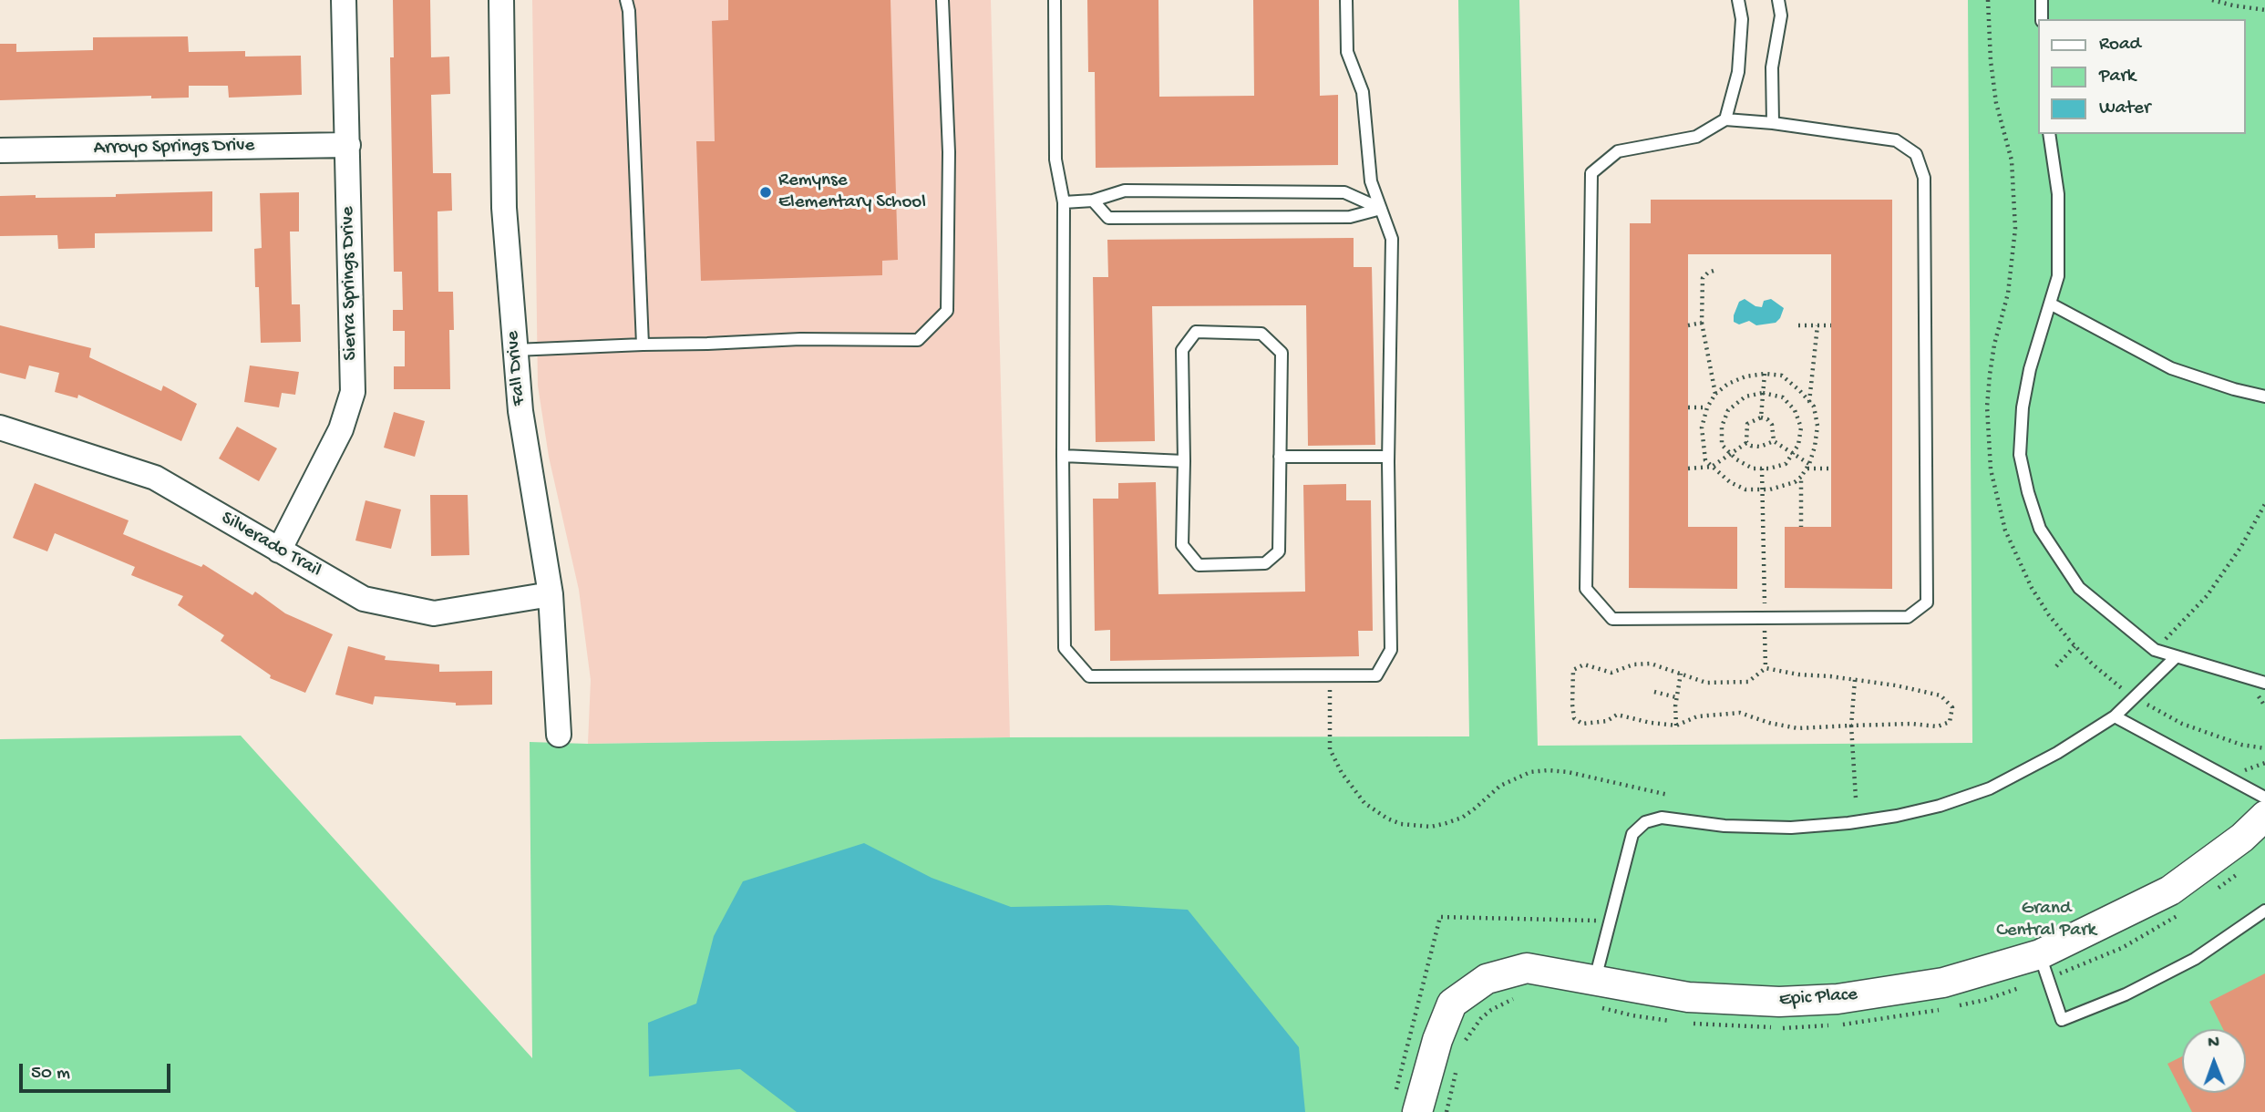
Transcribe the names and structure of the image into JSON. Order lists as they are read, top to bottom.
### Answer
{
  "streets": {
    "street": [
      "Arroyo Springs Drive",
      "Sierra Springs Drive",
      "Fall Drive",
      "Silverado Trail",
      "Epic Place"
    ]
  },
  "crossings": [
    ["Arroyo Springs Drive", "Sierra Springs Drive"],
    ["Sierra Springs Drive", "Silverado Trail"],
    ["Fall Drive", "Silverado Trail"]
  ],
  "parks": ["Grand Central Park"],
  "places": ["Remynse Elementary School"],
  "legend": ["Road", "Park", "Water"],
  "scale_bar": "50 m",
  "north": "top"
}
